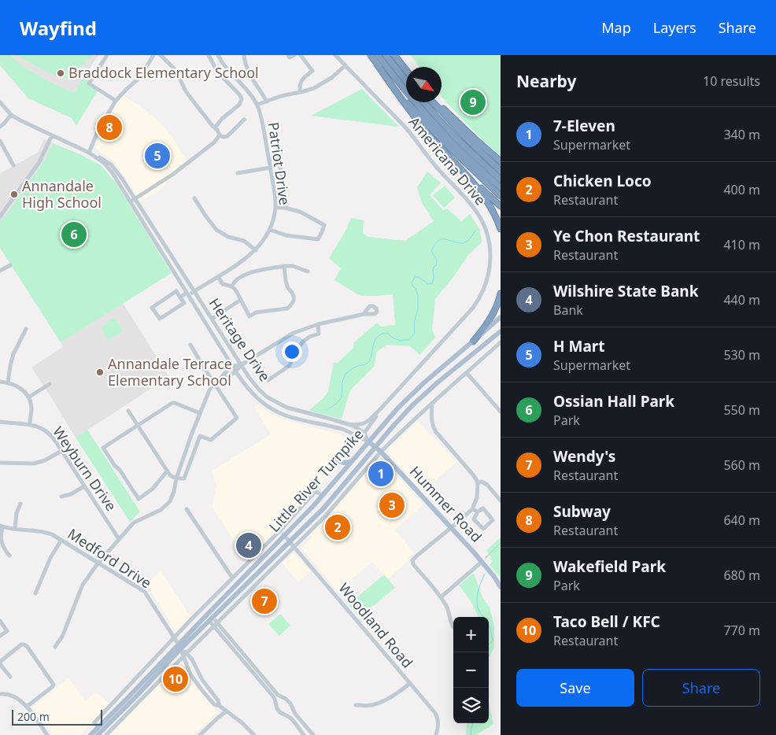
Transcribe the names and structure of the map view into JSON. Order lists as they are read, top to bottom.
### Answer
{
  "streets": {
    "main road": ["Little River Turnpike", "Hummer Road"],
    "street": [
      "Americana Drive",
      "Patriot Drive",
      "Heritage Drive",
      "Weyburn Drive",
      "Medford Drive",
      "Woodland Road"
    ]
  },
  "crossings": [
    ["Americana Drive", "Heritage Drive"],
    ["Patriot Drive", "Heritage Drive"],
    ["Heritage Drive", "Little River Turnpike"],
    ["Heritage Drive", "Hummer Road"],
    ["Little River Turnpike", "Hummer Road"],
    ["Little River Turnpike", "Medford Drive"],
    ["Little River Turnpike", "Woodland Road"]
  ],
  "places": ["Braddock Elementary School", "Annandale High School", "Annandale Terrace Elementary School"],
  "scale_bar": "200 m",
  "north": "bottom right",
  "page": {
    "header": "Wayfind",
    "nav": ["Map", "Layers", "Share"],
    "heading": ["Nearby", "10 results"],
    "pins": [
      "9",
      "8",
      "5",
      "6",
      "1",
      "3",
      "2",
      "4",
      "7",
      "10"
    ],
    "list": [
      {
        "mark": "1",
        "name": "7-Eleven",
        "note": "Supermarket",
        "value": "340 m"
      },
      {
        "mark": "2",
        "name": "Chicken Loco",
        "note": "Restaurant",
        "value": "400 m"
      },
      {
        "mark": "3",
        "name": "Ye Chon Restaurant",
        "note": "Restaurant",
        "value": "410 m"
      },
      {
        "mark": "4",
        "name": "Wilshire State Bank",
        "note": "Bank",
        "value": "440 m"
      },
      {
        "mark": "5",
        "name": "H Mart",
        "note": "Supermarket",
        "value": "530 m"
      },
      {
        "mark": "6",
        "name": "Ossian Hall Park",
        "note": "Park",
        "value": "550 m"
      },
      {
        "mark": "7",
        "name": "Wendy's",
        "note": "Restaurant",
        "value": "560 m"
      },
      {
        "mark": "8",
        "name": "Subway",
        "note": "Restaurant",
        "value": "640 m"
      },
      {
        "mark": "9",
        "name": "Wakefield Park",
        "note": "Park",
        "value": "680 m"
      },
      {
        "mark": "10",
        "name": "Taco Bell / KFC",
        "note": "Restaurant",
        "value": "770 m"
      }
    ],
    "map_buttons": ["+", "−"],
    "buttons": ["Save", "Share"],
    "scale": "200 m"
  }
}
